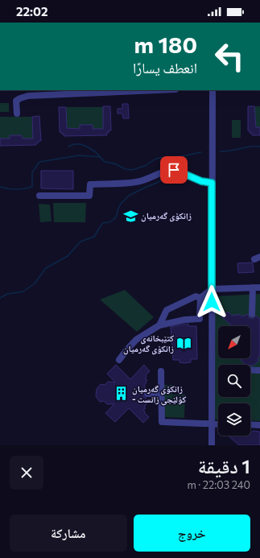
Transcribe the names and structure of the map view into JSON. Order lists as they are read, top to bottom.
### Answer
{
  "places": {
    "school or university": ["زانکۆی گەرمیان"],
    "library": ["کتێبخانەی زانکۆی گەرمیان"],
    "building": ["زانکۆی گەرمیان - کۆلێجی زانست"]
  },
  "north": "bottom left",
  "page": {
    "status": "22:02",
    "turn": ["180 m", "انعطف يسارًا"],
    "heading": ["1 دقيقة", "240 m · 22:03"],
    "buttons": ["خروج", "مشاركة"]
  }
}
